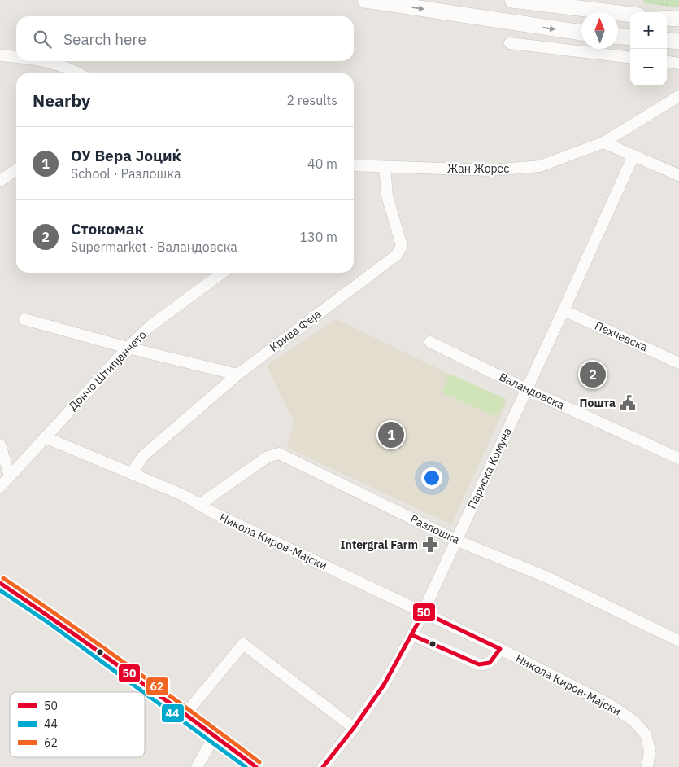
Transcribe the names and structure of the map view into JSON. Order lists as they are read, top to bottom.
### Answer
{
  "streets": {
    "street": [
      "Жан Жорес",
      "Крива Феја",
      "Пехчевска",
      "Дончо Штипјанчето",
      "Валандовска",
      "Париска Комуна",
      "Разлошка",
      "Никола Киров-Мајски"
    ]
  },
  "crossings": [
    ["Жан Жорес", "Крива Феја"],
    ["Крива Феја", "Никола Киров-Мајски"],
    ["Пехчевска", "Париска Комуна"],
    ["Дончо Штипјанчето", "Никола Киров-Мајски"],
    ["Валандовска", "Париска Комуна"],
    ["Париска Комуна", "Разлошка"],
    ["Париска Комуна", "Никола Киров-Мајски"],
    ["Разлошка", "Никола Киров-Мајски"]
  ],
  "places": {
    "public building": ["Пошта"],
    "pharmacy": ["Intergral Farm"]
  },
  "lines": ["transit line 62", "transit line 50", "transit line 44"],
  "legend": ["50", "44", "62"],
  "north": "top",
  "page": {
    "map_buttons": ["+", "−"],
    "search": "Search here",
    "heading": ["Nearby", "2 results"],
    "list": [
      {
        "mark": "1",
        "name": "ОУ Вера Јоциќ",
        "note": "School · Разлошка",
        "value": "40 m"
      },
      {
        "mark": "2",
        "name": "Стокомак",
        "note": "Supermarket · Валандовска",
        "value": "130 m"
      }
    ],
    "pins": ["2", "1"]
  }
}
